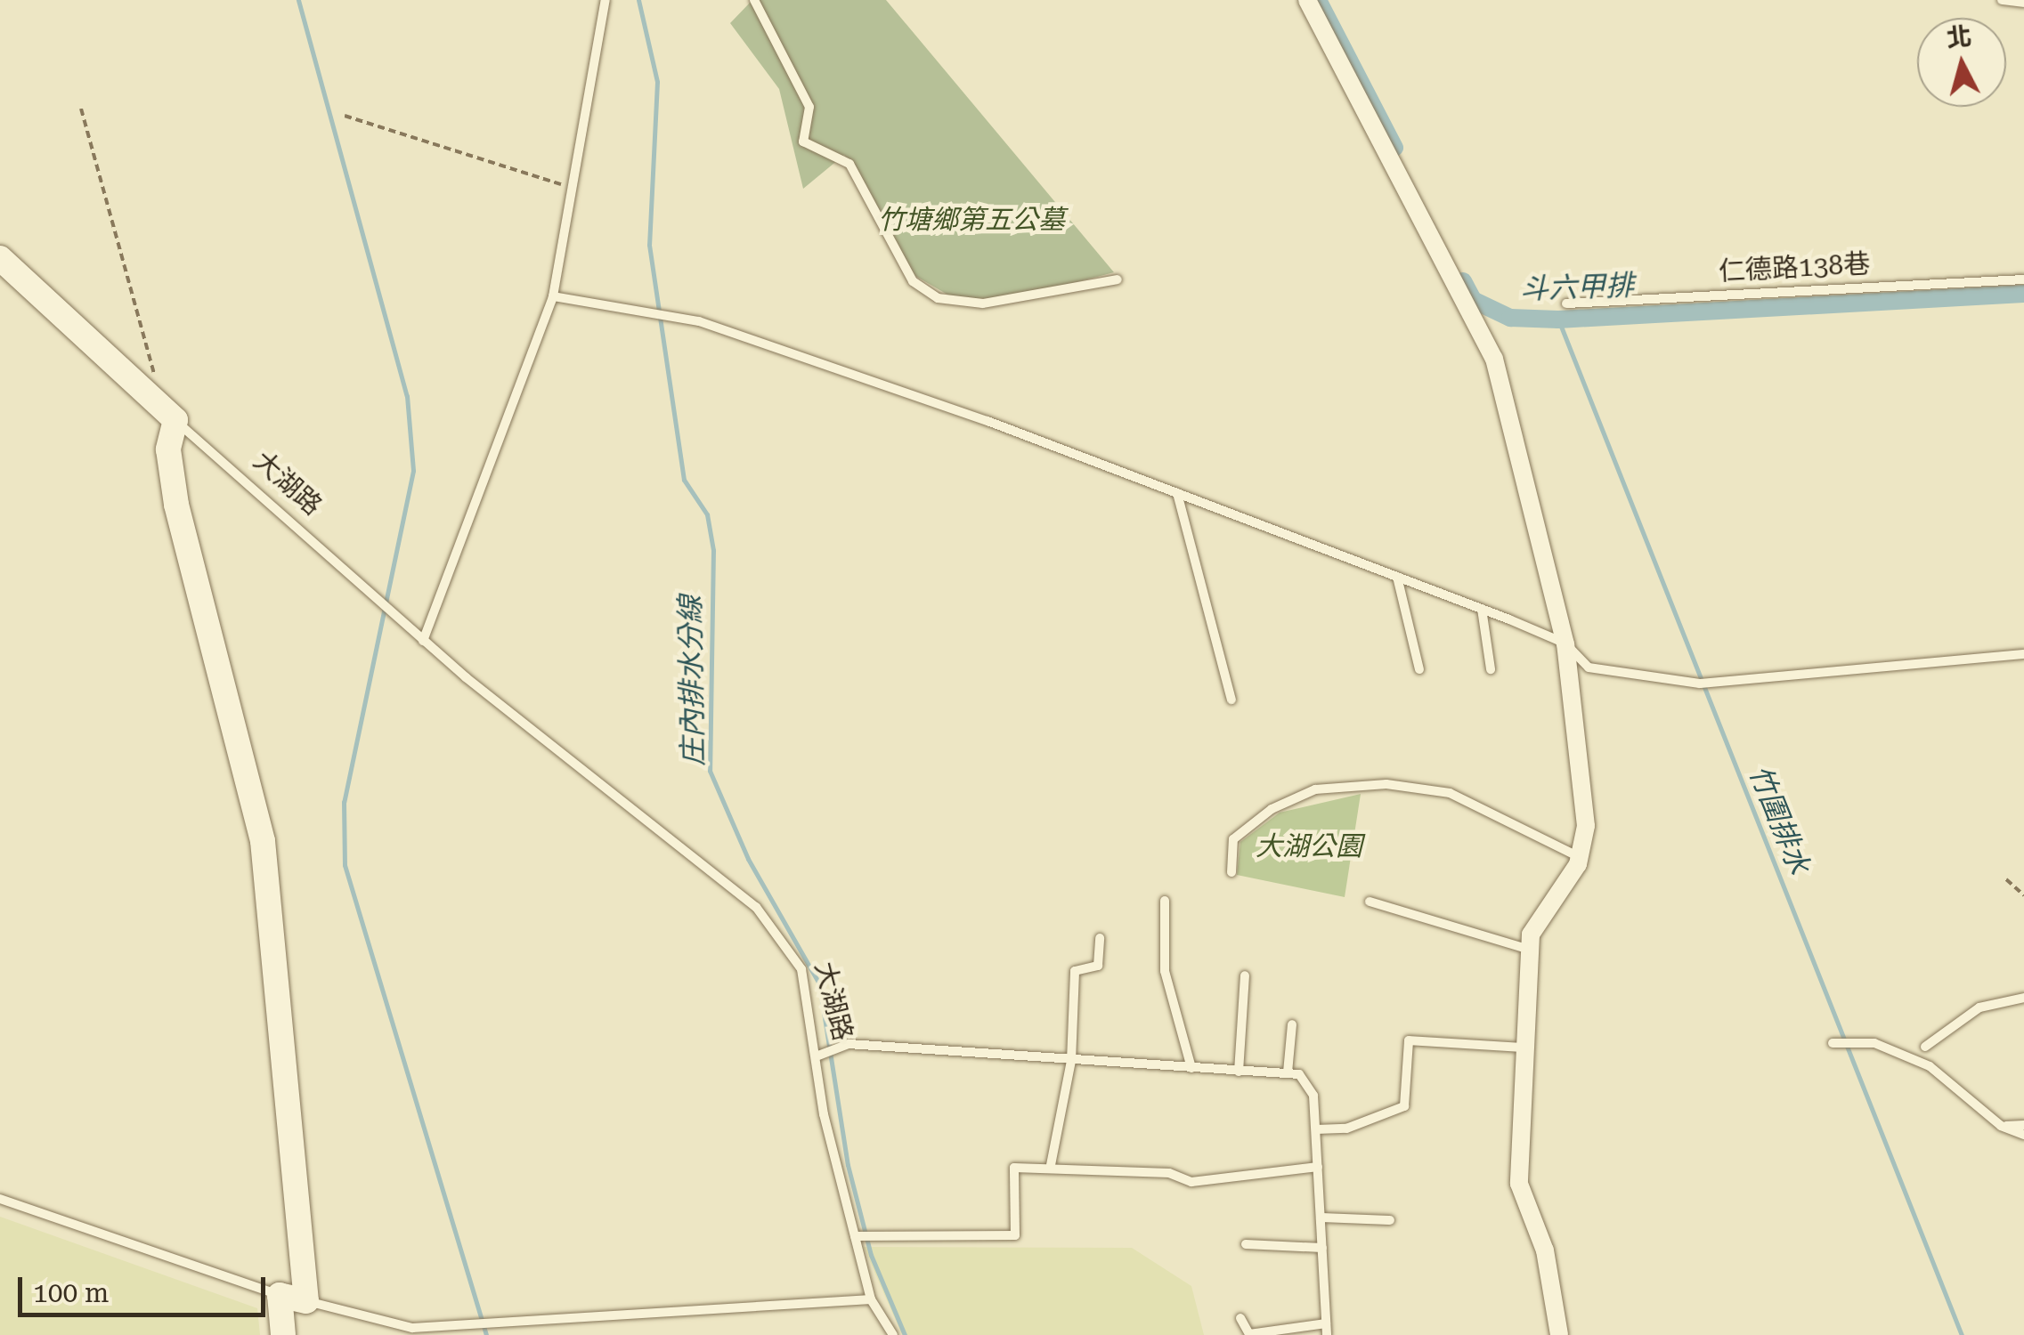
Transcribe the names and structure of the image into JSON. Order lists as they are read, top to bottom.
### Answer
{
  "streets": {
    "lane": ["仁德路138巷", "大湖路"]
  },
  "water": ["斗六甲排", "庄內排水分線", "竹圍排水"],
  "parks": ["竹塘鄉第五公墓", "大湖公園"],
  "scale_bar": "100 m",
  "north": "top"
}
